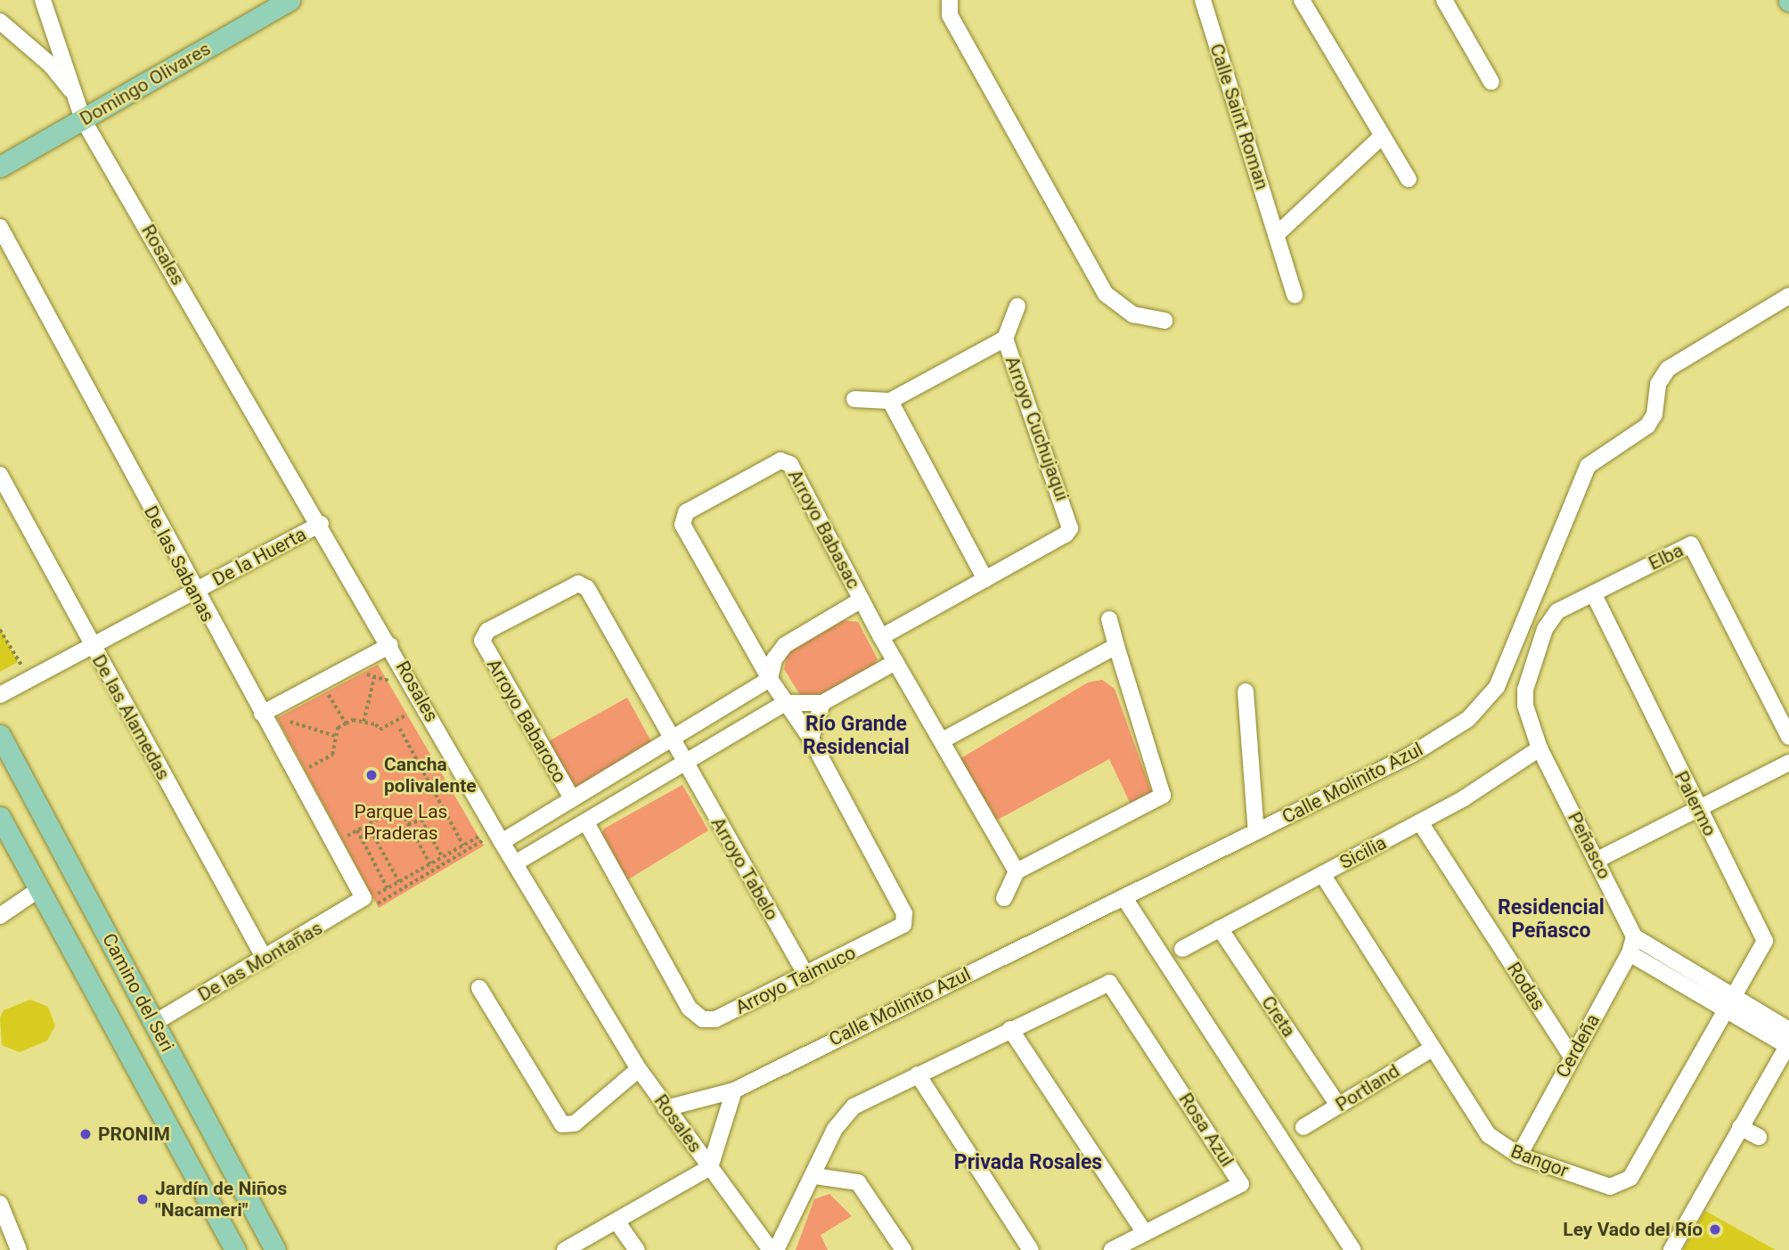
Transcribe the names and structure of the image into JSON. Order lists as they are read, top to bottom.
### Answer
{
  "streets": {
    "main road": ["Domingo Olivares", "Camino del Seri"],
    "street": [
      "Calle Saint Roman",
      "Rosales",
      "Arroyo Cuchujaqui",
      "Arroyo Babasac",
      "De la Huerta",
      "Elba",
      "De las Sabanas",
      "De las Alamedas",
      "Arroyo Babaroco",
      "Calle Molinito Azul",
      "Palermo",
      "Peñasco",
      "Sicilia",
      "Arroyo Tabelo",
      "De las Montañas",
      "Arroyo Taimuco",
      "Rodas",
      "Creta",
      "Cerdeña",
      "Portland",
      "Rosa Azul",
      "Bangor"
    ]
  },
  "crossings": [
    ["Domingo Olivares", "Rosales"],
    ["Rosales", "De la Huerta"],
    ["Rosales", "Calle Molinito Azul"],
    ["Arroyo Cuchujaqui", "Arroyo Babasac"],
    ["Arroyo Babasac", "Arroyo Taimuco"],
    ["De la Huerta", "De las Sabanas"],
    ["De la Huerta", "De las Alamedas"],
    ["Elba", "Palermo"],
    ["Elba", "Peñasco"],
    ["De las Sabanas", "De las Montañas"],
    ["De las Alamedas", "De las Montañas"],
    ["Arroyo Babaroco", "Arroyo Tabelo"],
    ["Palermo", "Bangor"],
    ["Peñasco", "Sicilia"],
    ["Peñasco", "Cerdeña"],
    ["Sicilia", "Rodas"],
    ["Sicilia", "Creta"],
    ["Sicilia", "Bangor"],
    ["Arroyo Tabelo", "Arroyo Taimuco"],
    ["De las Montañas", "Camino del Seri"],
    ["Rodas", "Cerdeña"],
    ["Creta", "Portland"],
    ["Cerdeña", "Bangor"],
    ["Portland", "Bangor"]
  ],
  "districts": ["Río Grande Residencial", "Residencial Peñasco", "Privada Rosales"],
  "parks": ["Parque Las Praderas"],
  "places": [
    "Cancha polivalente",
    "PRONIM",
    "Jardín de Niños \"Nacameri\"",
    "Ley Vado del Río"
  ]
}
